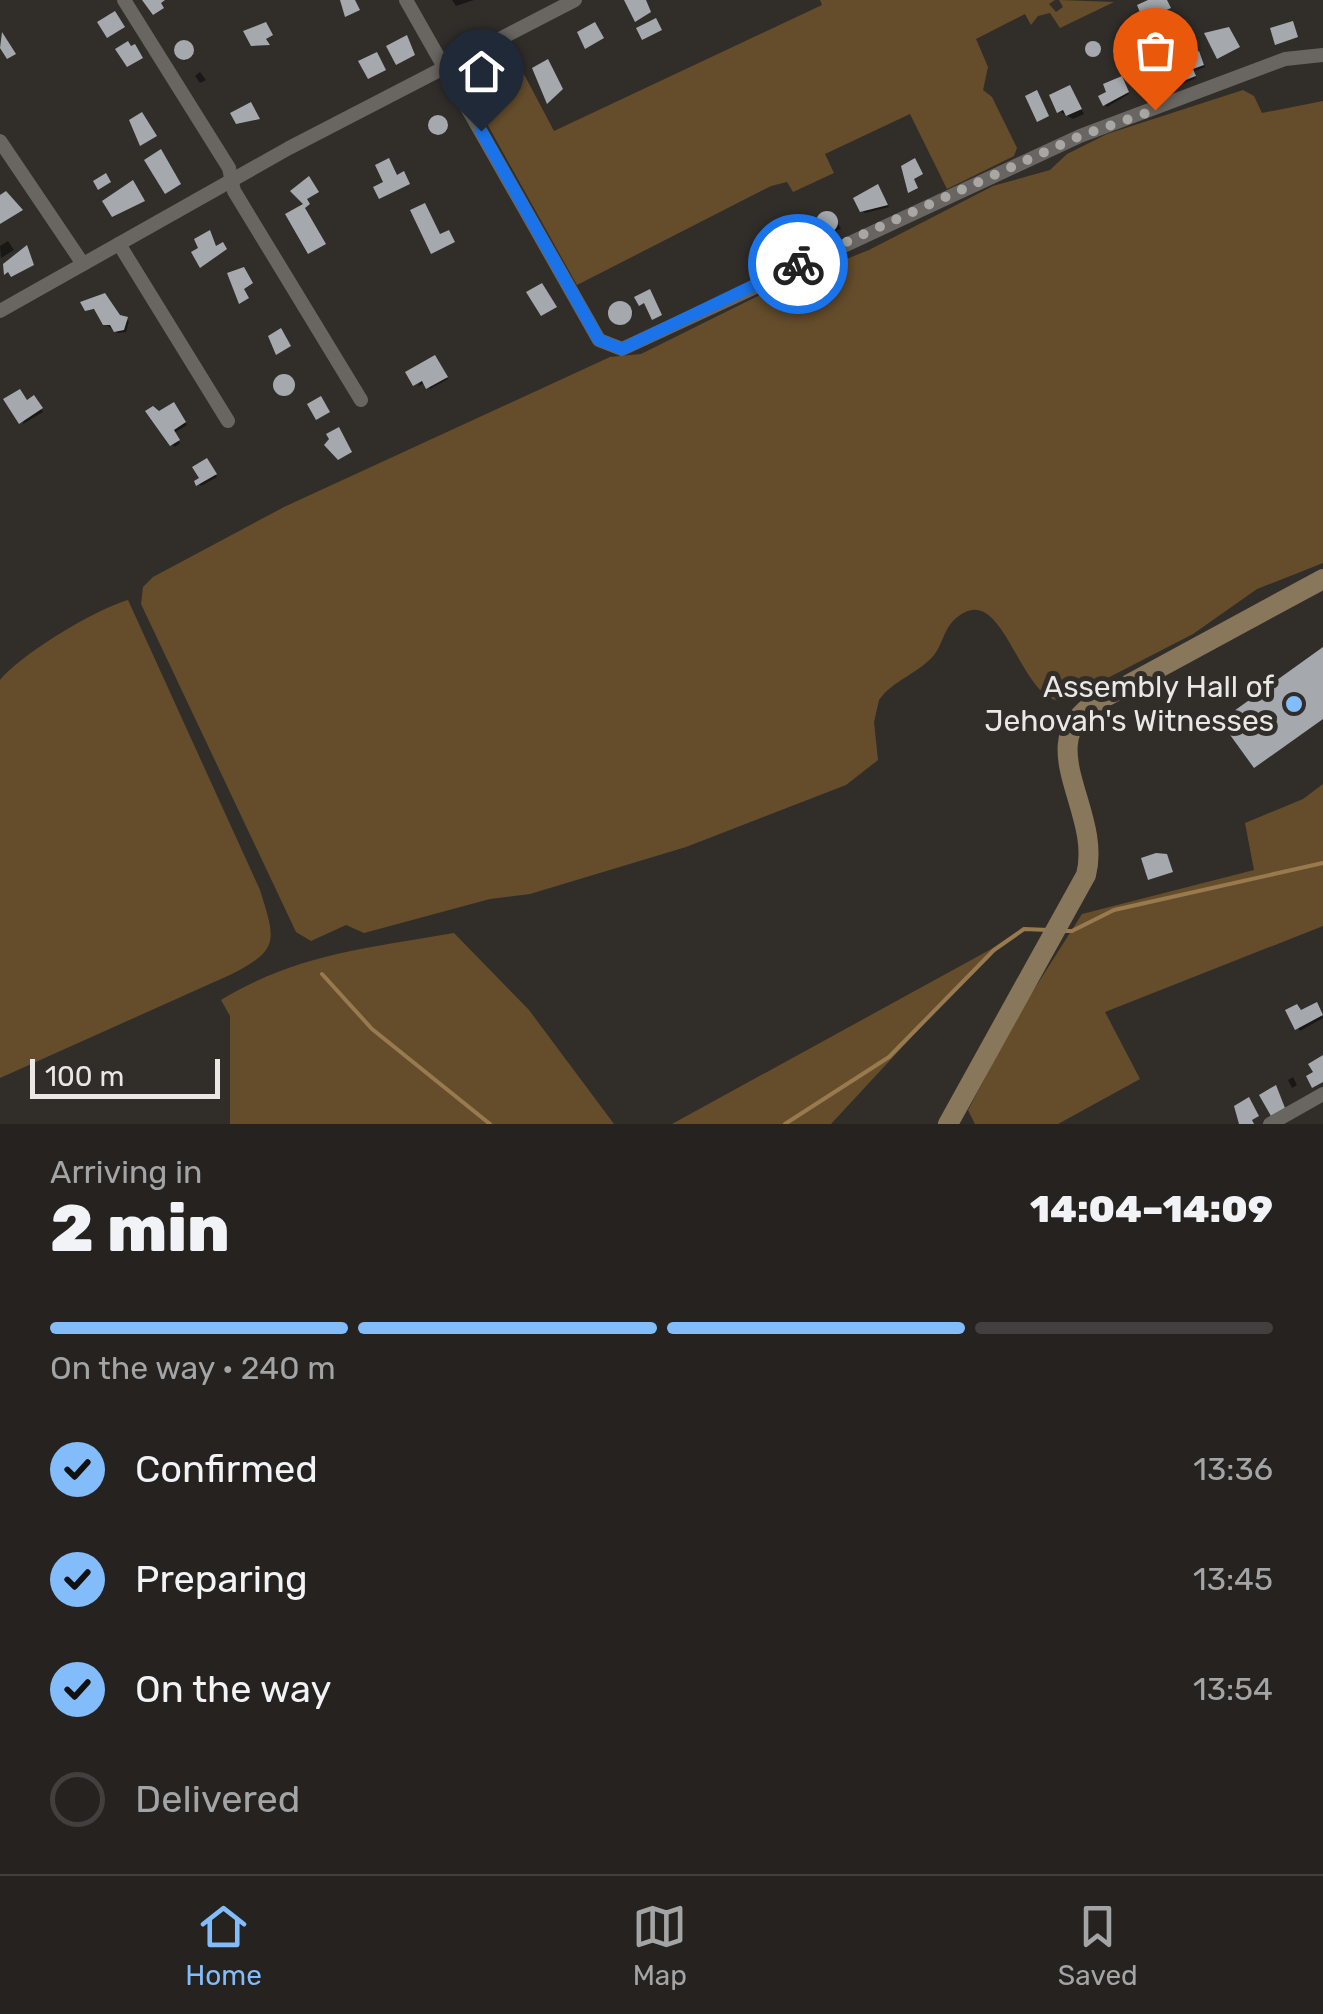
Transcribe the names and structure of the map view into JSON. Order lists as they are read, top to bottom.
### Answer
{
  "places": ["Assembly Hall of Jehovah's Witnesses"],
  "scale_bar": "100 m",
  "page": {
    "scale": "100 m",
    "heading": ["2 min", "Arriving in", "14:04–14:09"],
    "bar": "On the way · 240 m",
    "list": [
      ["Confirmed", "13:36"],
      ["Preparing", "13:45"],
      ["On the way", "13:54"],
      "Delivered"
    ],
    "tabs": ["Home", "Map", "Saved"]
  }
}
